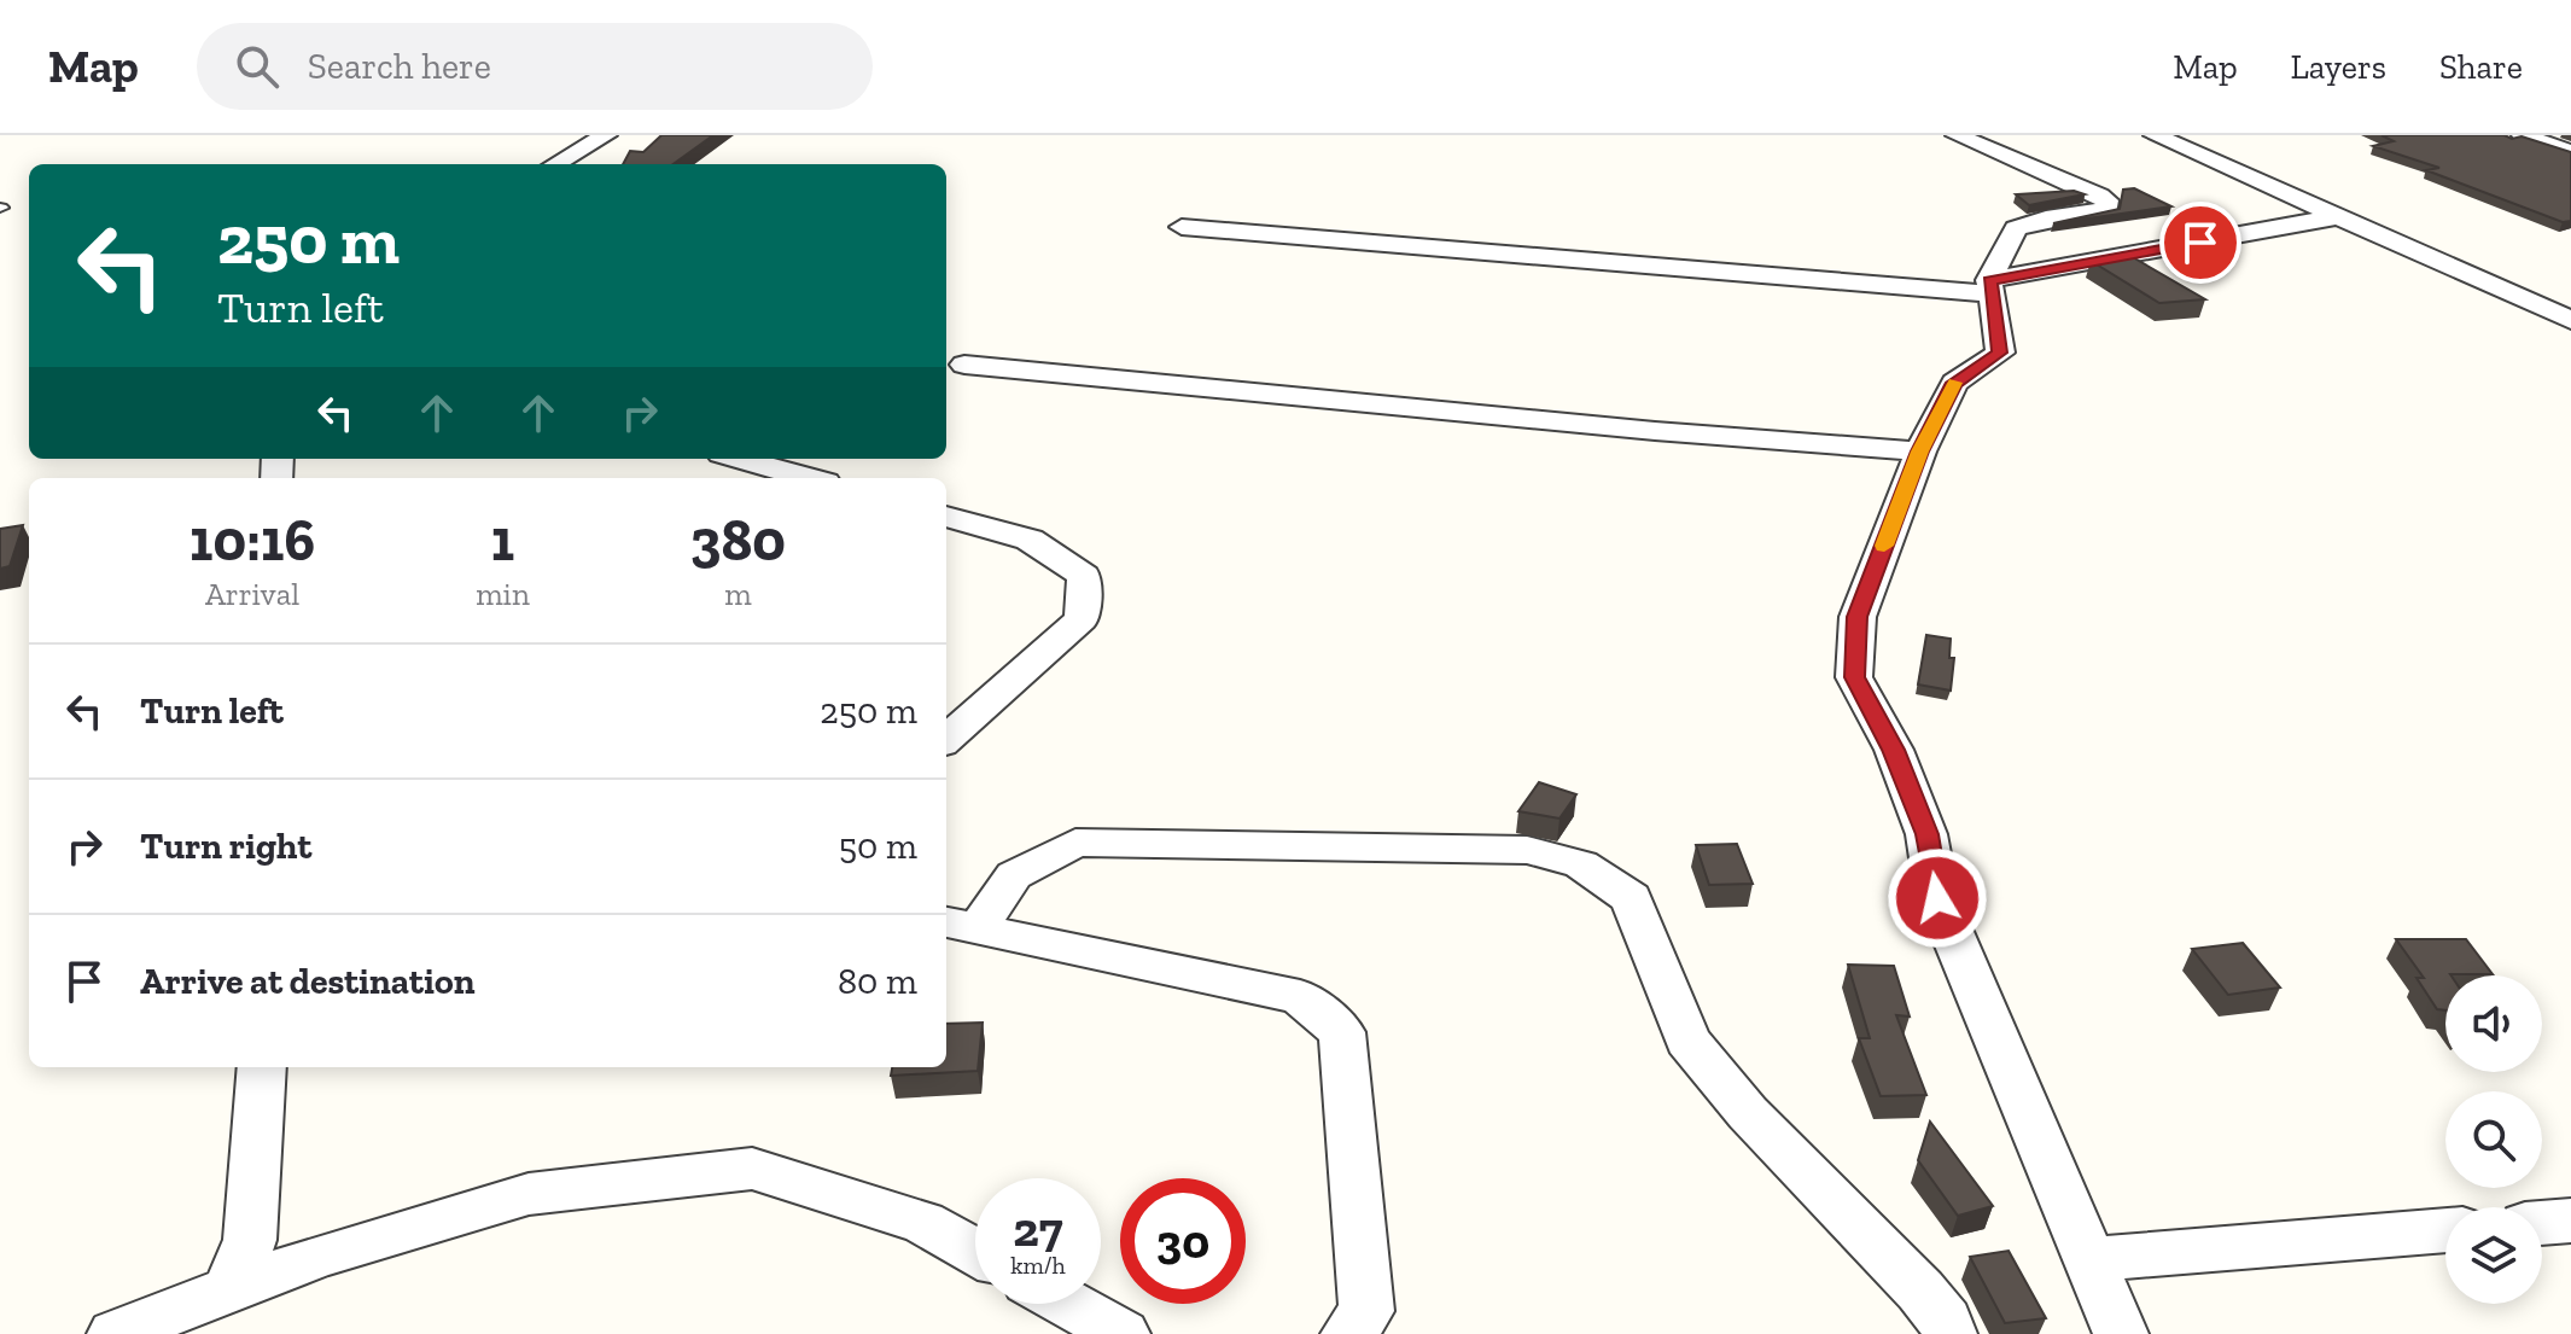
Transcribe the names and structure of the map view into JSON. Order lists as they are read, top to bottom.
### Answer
{
  "page": {
    "header": "Map",
    "search": "Search here",
    "nav": ["Map", "Layers", "Share"],
    "turn": ["250 m", "Turn left"],
    "eta": [
      "10:16",
      "Arrival",
      "1",
      "min",
      "380",
      "m"
    ],
    "list": [
      {
        "name": "Turn left",
        "value": "250 m"
      },
      {
        "name": "Turn right",
        "value": "50 m"
      },
      {
        "name": "Arrive at destination",
        "value": "80 m"
      }
    ],
    "speed": "27 km/h",
    "limit": "30"
  }
}
